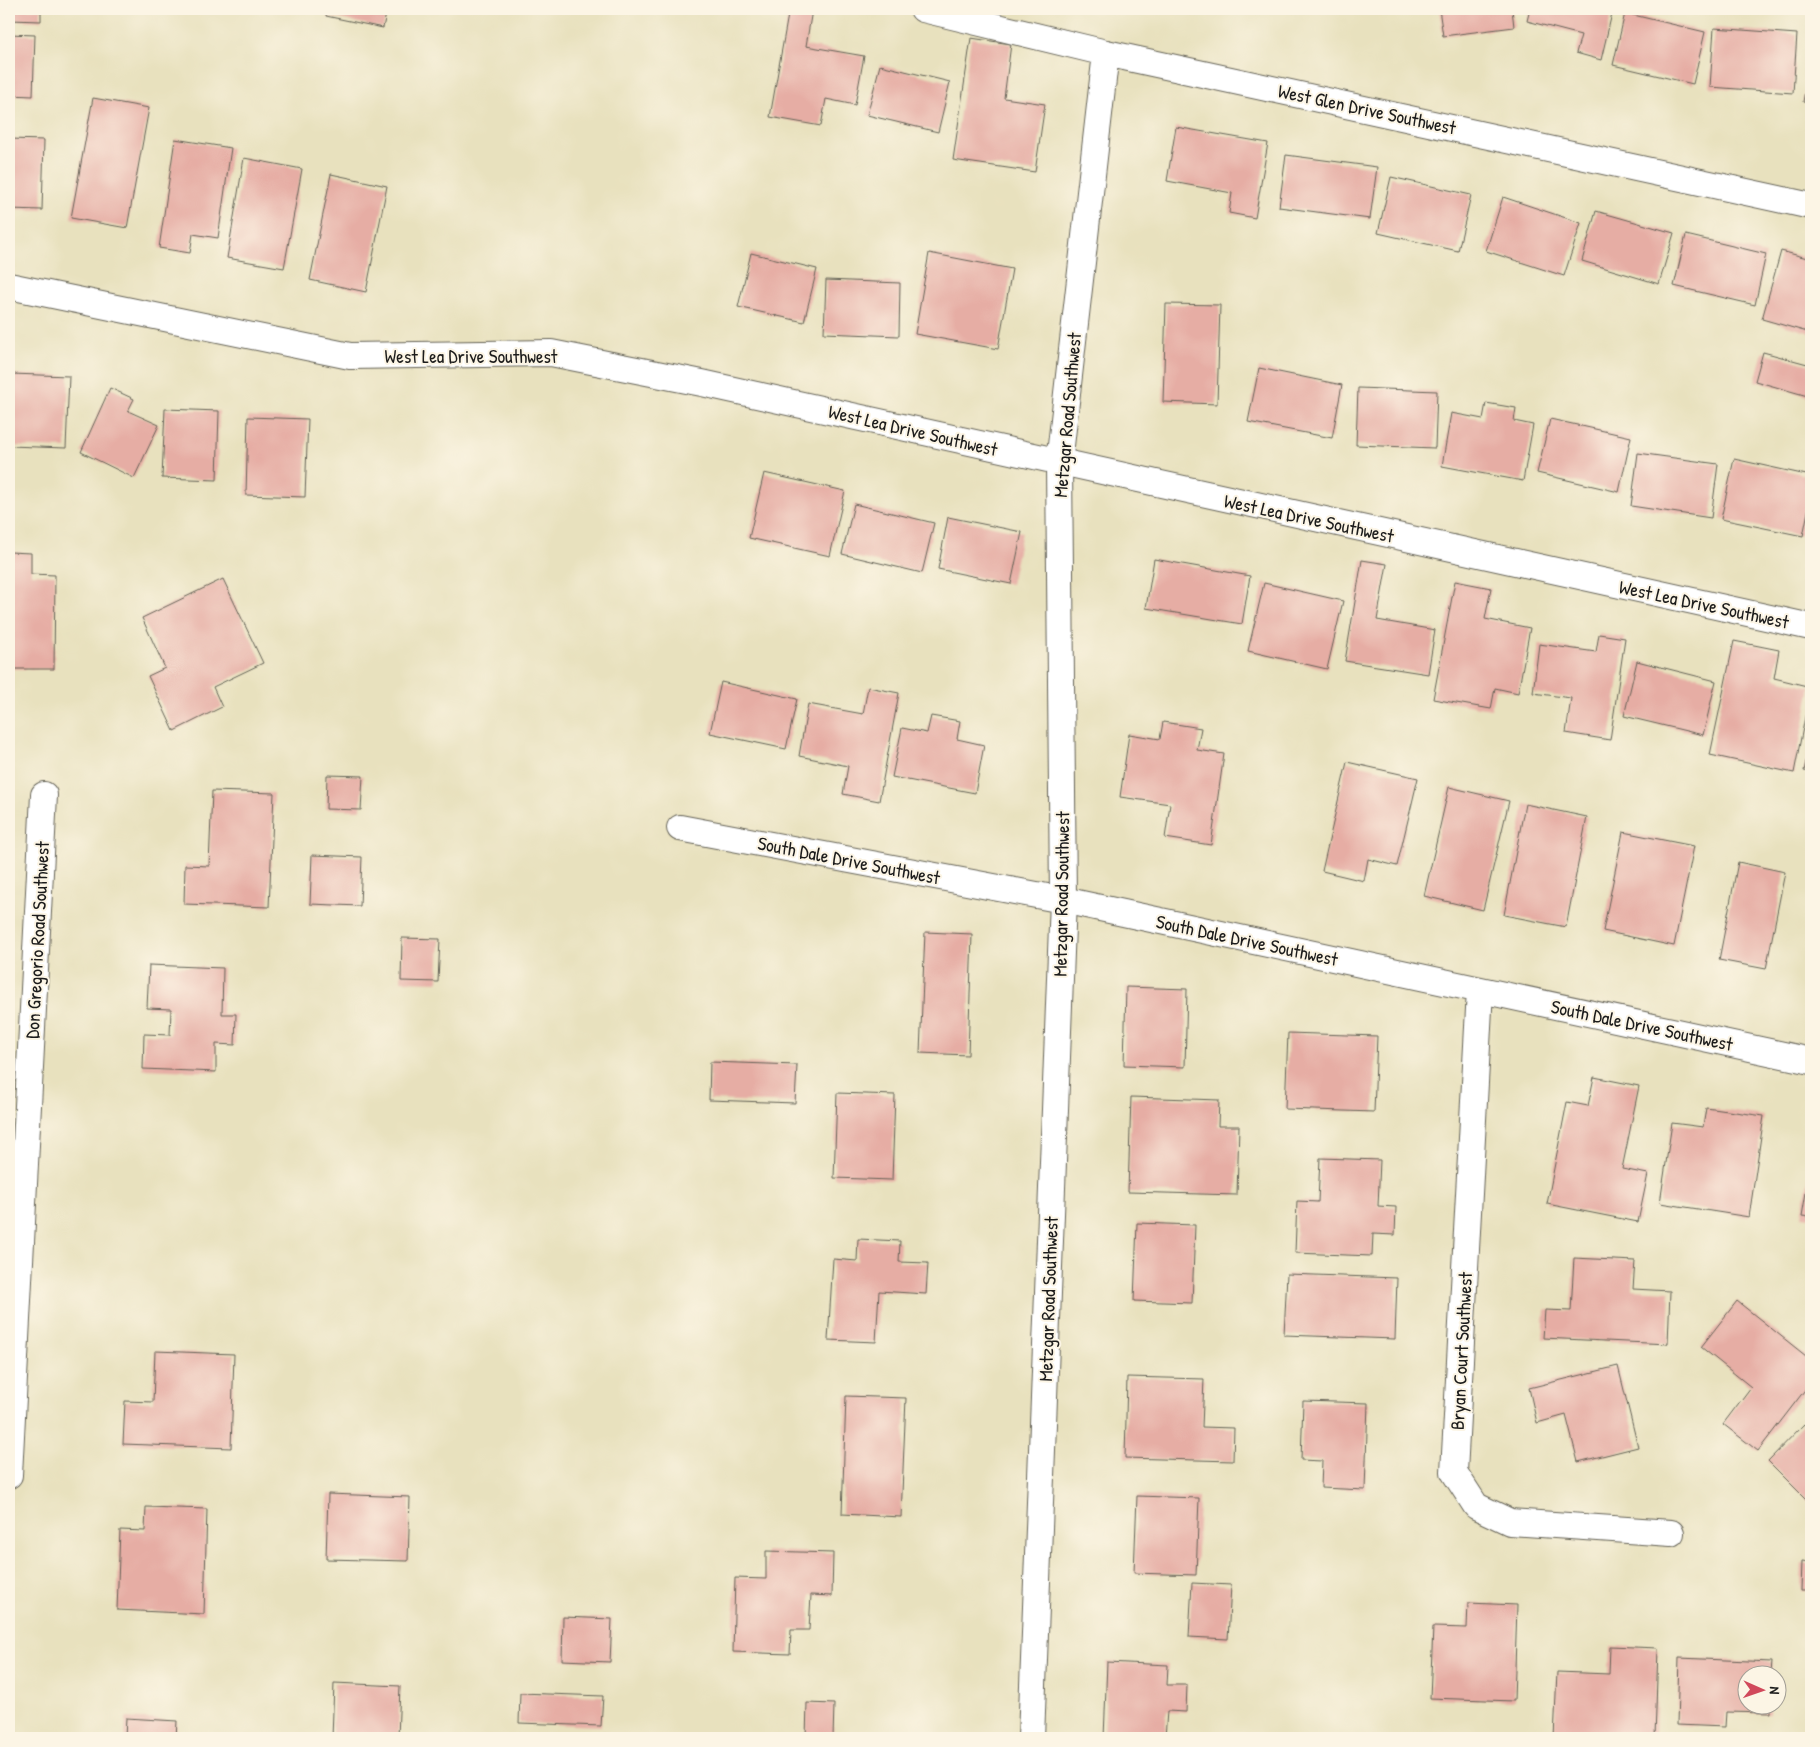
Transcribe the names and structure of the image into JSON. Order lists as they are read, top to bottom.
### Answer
{
  "streets": {
    "street": [
      "West Glen Drive Southwest",
      "West Lea Drive Southwest",
      "Metzgar Road Southwest",
      "South Dale Drive Southwest",
      "Don Gregorio Road Southwest",
      "Bryan Court Southwest"
    ]
  },
  "crossings": [
    ["West Glen Drive Southwest", "Metzgar Road Southwest"],
    ["West Lea Drive Southwest", "Metzgar Road Southwest"],
    ["Metzgar Road Southwest", "South Dale Drive Southwest"],
    ["South Dale Drive Southwest", "Bryan Court Southwest"]
  ],
  "north": "right"
}
